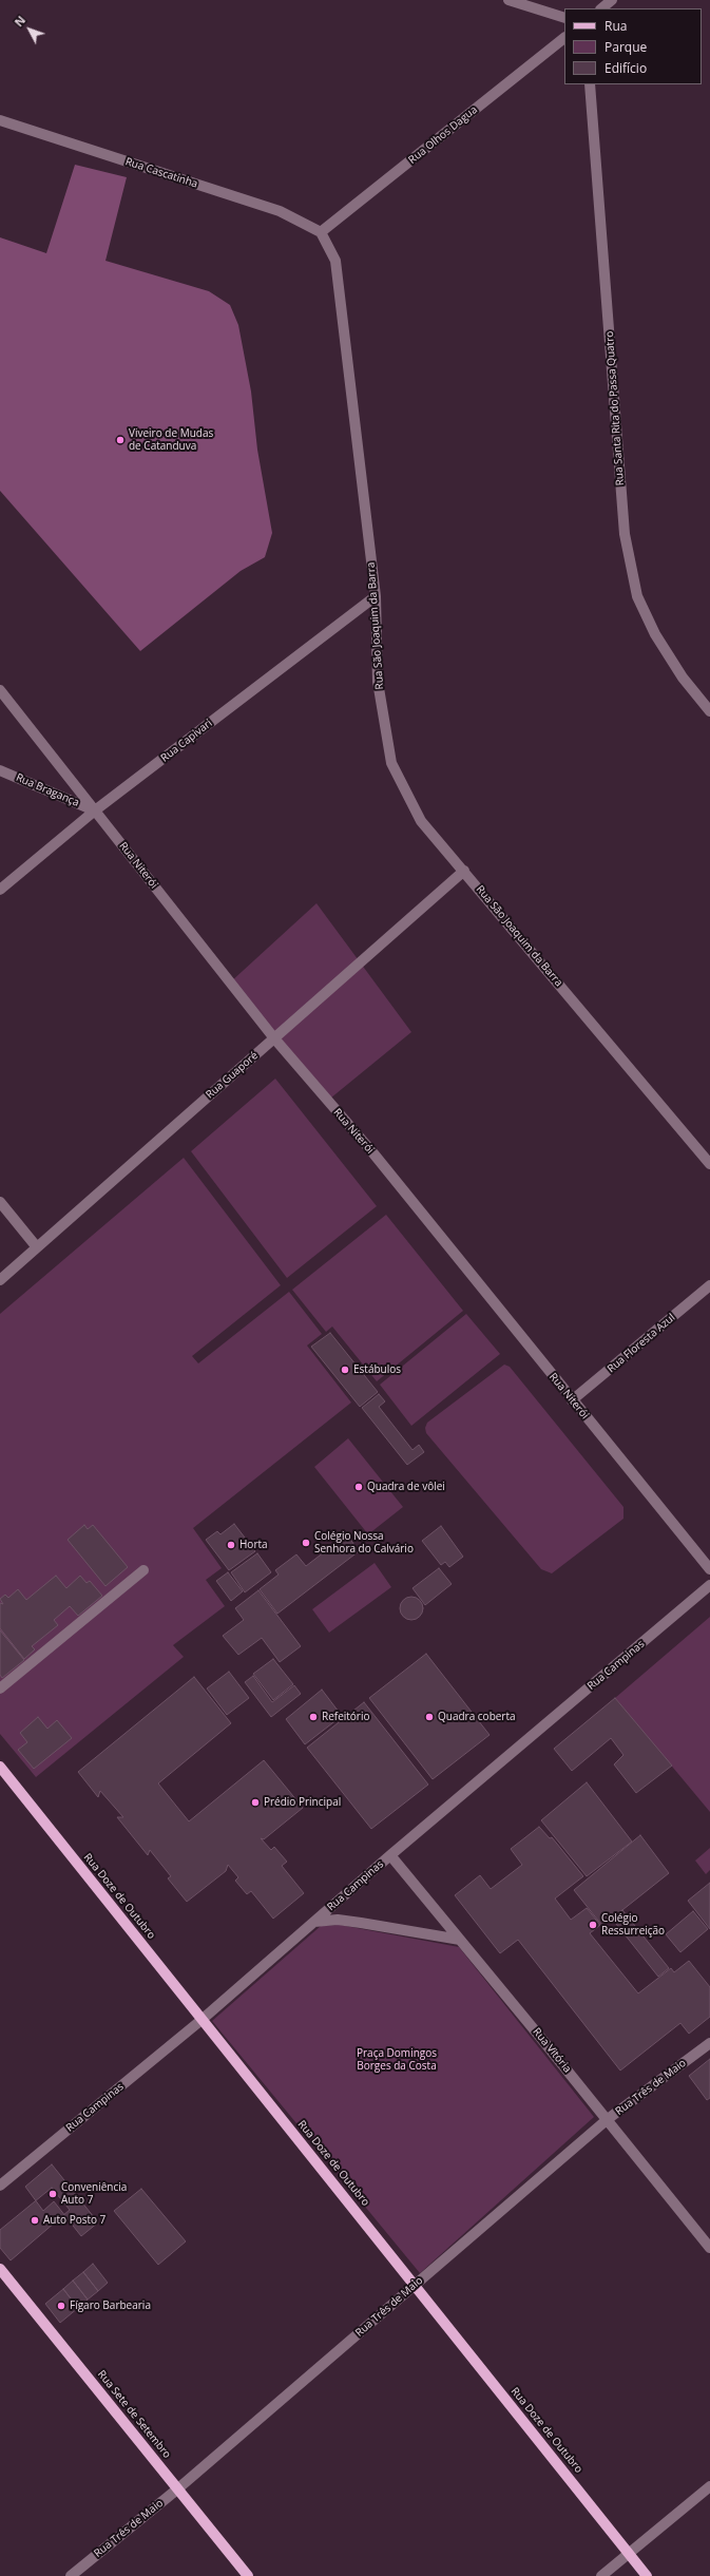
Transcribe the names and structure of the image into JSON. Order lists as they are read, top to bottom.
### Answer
{
  "streets": {
    "main road": ["Rua Doze de Outubro", "Rua Sete de Setembro"],
    "street": [
      "Rua Olhos Dagua",
      "Rua Cascatinha",
      "Rua Santa Rita do Passa Quatro",
      "Rua São Joaquim da Barra",
      "Rua Capivari",
      "Rua Bragança",
      "Rua Niterói",
      "Rua Guaporé",
      "Rua Floresta Azul",
      "Rua Campinas",
      "Rua Vitória",
      "Rua Três de Maio"
    ]
  },
  "crossings": [
    ["Rua Olhos Dagua", "Rua Cascatinha"],
    ["Rua Olhos Dagua", "Rua São Joaquim da Barra"],
    ["Rua Cascatinha", "Rua São Joaquim da Barra"],
    ["Rua São Joaquim da Barra", "Rua Capivari"],
    ["Rua São Joaquim da Barra", "Rua Guaporé"],
    ["Rua Capivari", "Rua Bragança"],
    ["Rua Capivari", "Rua Niterói"],
    ["Rua Bragança", "Rua Niterói"],
    ["Rua Niterói", "Rua Guaporé"],
    ["Rua Niterói", "Rua Floresta Azul"],
    ["Rua Campinas", "Rua Doze de Outubro"],
    ["Rua Campinas", "Rua Vitória"],
    ["Rua Doze de Outubro", "Rua Três de Maio"],
    ["Rua Vitória", "Rua Três de Maio"],
    ["Rua Três de Maio", "Rua Sete de Setembro"]
  ],
  "parks": ["Praça Domingos Borges da Costa"],
  "places": [
    "Viveiro de Mudas de Catanduva",
    "Estábulos",
    "Quadra de vôlei",
    "Colégio Nossa Senhora do Calvário",
    "Horta",
    "Refeitório",
    "Quadra coberta",
    "Prédio Principal",
    "Colégio Ressurreição",
    "Conveniência Auto 7",
    "Auto Posto 7",
    "Fígaro Barbearia"
  ],
  "legend": ["Rua", "Parque", "Edifício"],
  "north": "top left"
}
